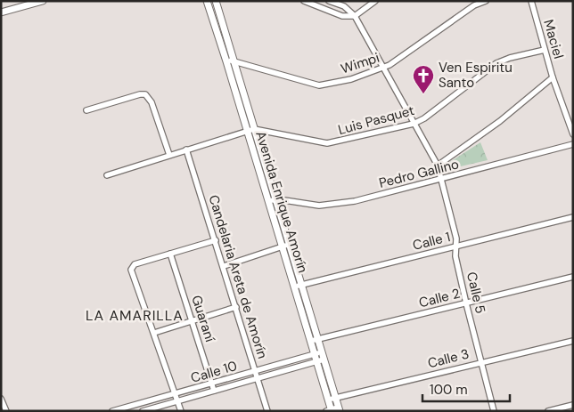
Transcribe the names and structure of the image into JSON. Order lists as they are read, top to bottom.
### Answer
{
  "streets": {
    "street": [
      "Maciel",
      "Wimpi",
      "Luis Pasquet",
      "Pedro Gallino",
      "Avenida Enrique Amorín",
      "Calle 1",
      "Candelaria Areta de Amorín",
      "Calle 5",
      "Calle 2",
      "Guaraní",
      "Calle 3",
      "Calle 10"
    ]
  },
  "crossings": [
    ["Maciel", "Luis Pasquet"],
    ["Wimpi", "Avenida Enrique Amorín"],
    ["Wimpi", "Calle 5"],
    ["Luis Pasquet", "Avenida Enrique Amorín"],
    ["Luis Pasquet", "Calle 5"],
    ["Pedro Gallino", "Avenida Enrique Amorín"],
    ["Pedro Gallino", "Calle 5"],
    ["Avenida Enrique Amorín", "Calle 1"],
    ["Avenida Enrique Amorín", "Calle 2"],
    ["Avenida Enrique Amorín", "Calle 3"],
    ["Avenida Enrique Amorín", "Calle 10"],
    ["Calle 1", "Calle 5"],
    ["Candelaria Areta de Amorín", "Calle 10"],
    ["Calle 5", "Calle 2"],
    ["Calle 5", "Calle 3"],
    ["Guaraní", "Calle 10"]
  ],
  "districts": ["LA AMARILLA"],
  "places": {
    "church": ["Ven Espiritu Santo"]
  },
  "scale_bar": "100 m"
}
